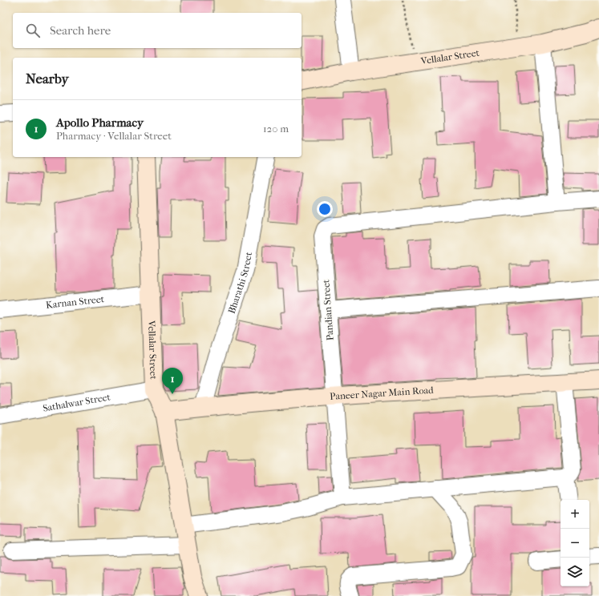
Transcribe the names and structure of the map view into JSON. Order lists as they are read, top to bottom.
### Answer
{
  "streets": {
    "street": [
      "Vellalar Street",
      "Bharathi Street",
      "Karnan Street",
      "Pandian Street",
      "Paneer Nagar Main Road",
      "Sathalwar Street"
    ]
  },
  "crossings": [
    ["Vellalar Street", "Karnan Street"],
    ["Vellalar Street", "Paneer Nagar Main Road"],
    ["Vellalar Street", "Sathalwar Street"],
    ["Bharathi Street", "Paneer Nagar Main Road"],
    ["Pandian Street", "Paneer Nagar Main Road"]
  ],
  "page": {
    "search": "Search here",
    "heading": "Nearby",
    "list": [
      {
        "mark": "1",
        "name": "Apollo Pharmacy",
        "note": "Pharmacy · Vellalar Street",
        "value": "120 m"
      }
    ],
    "pins": "1",
    "map_buttons": ["+", "−"]
  }
}
